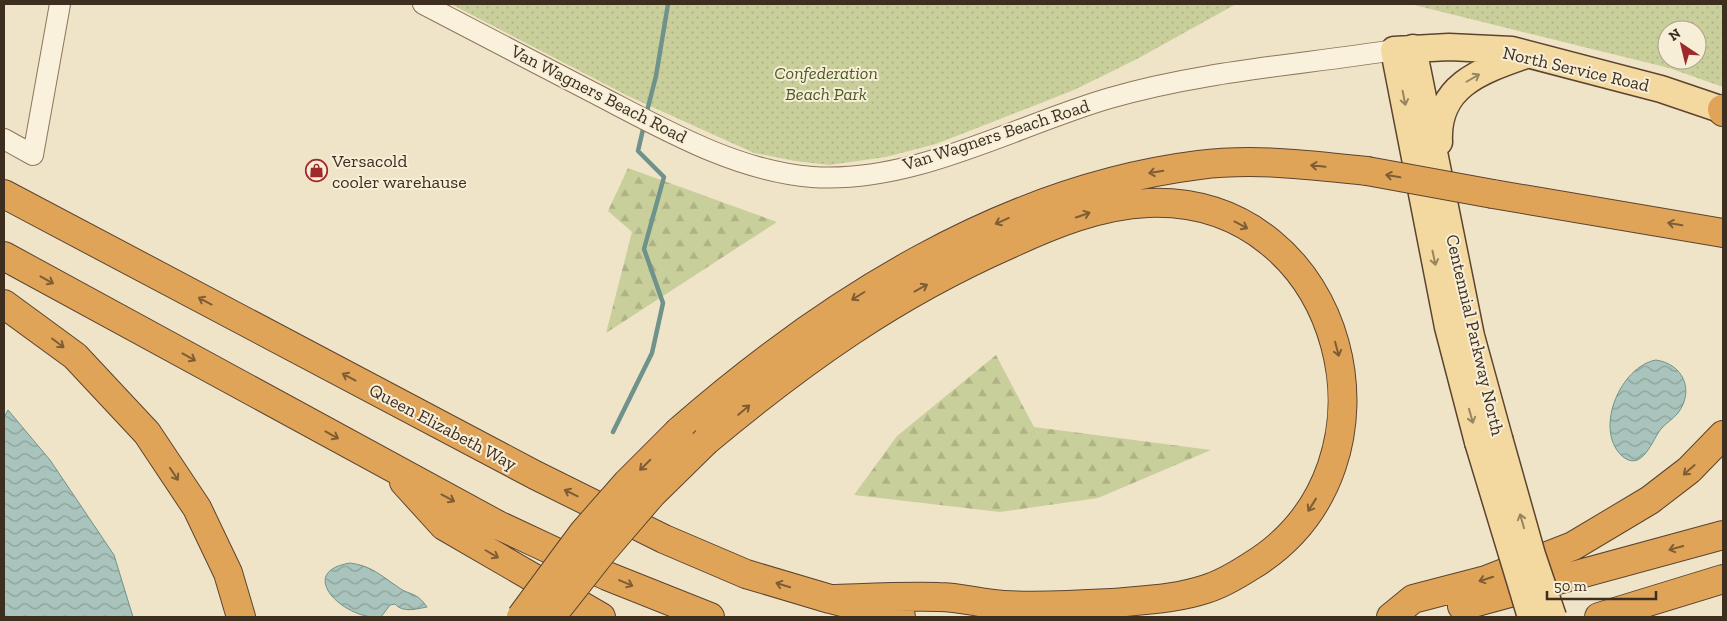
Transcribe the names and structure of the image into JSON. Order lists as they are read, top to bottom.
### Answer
{
  "streets": {
    "highway": ["Queen Elizabeth Way"],
    "main road": ["North Service Road", "Centennial Parkway North"],
    "street": ["Van Wagners Beach Road"]
  },
  "crossings": [
    ["North Service Road", "Van Wagners Beach Road"],
    ["North Service Road", "Centennial Parkway North"],
    ["Van Wagners Beach Road", "Centennial Parkway North"]
  ],
  "parks": ["Confederation Beach Park"],
  "places": {
    "shop": ["Versacold cooler warehause"]
  },
  "scale_bar": "50 m",
  "north": "top left"
}
